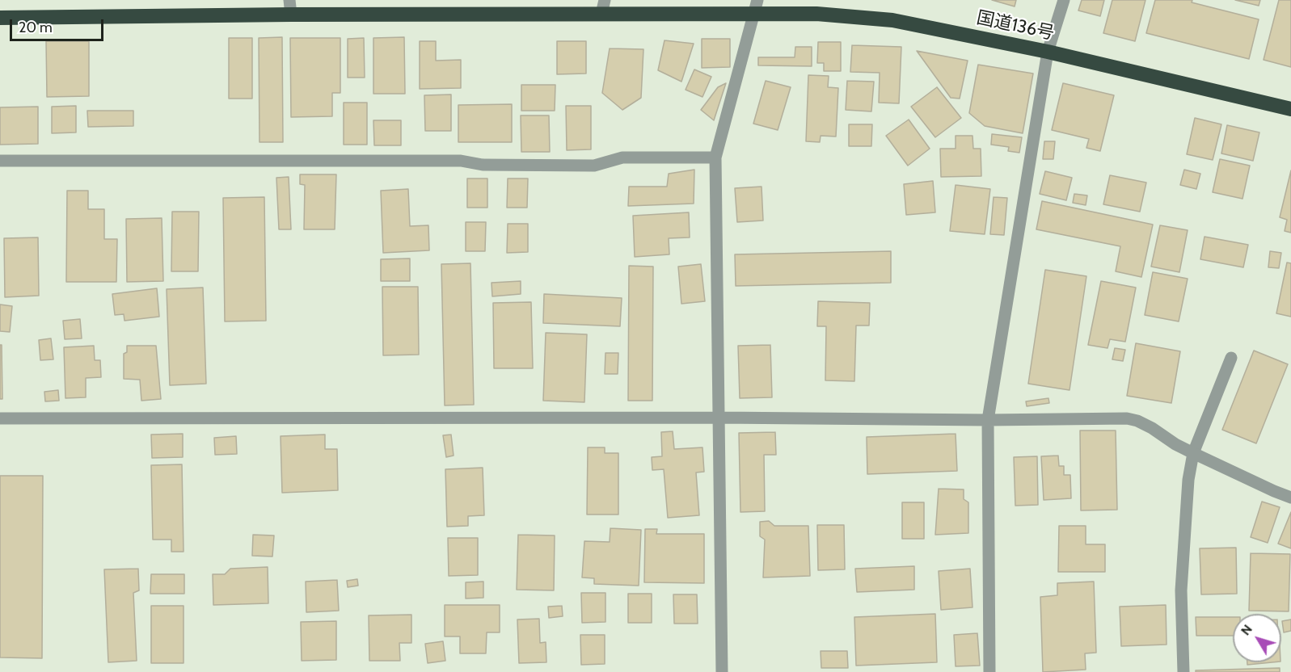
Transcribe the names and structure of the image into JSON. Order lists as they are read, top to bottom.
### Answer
{
  "streets": {
    "highway": ["国道136号"]
  },
  "scale_bar": "20 m",
  "north": "top left"
}
